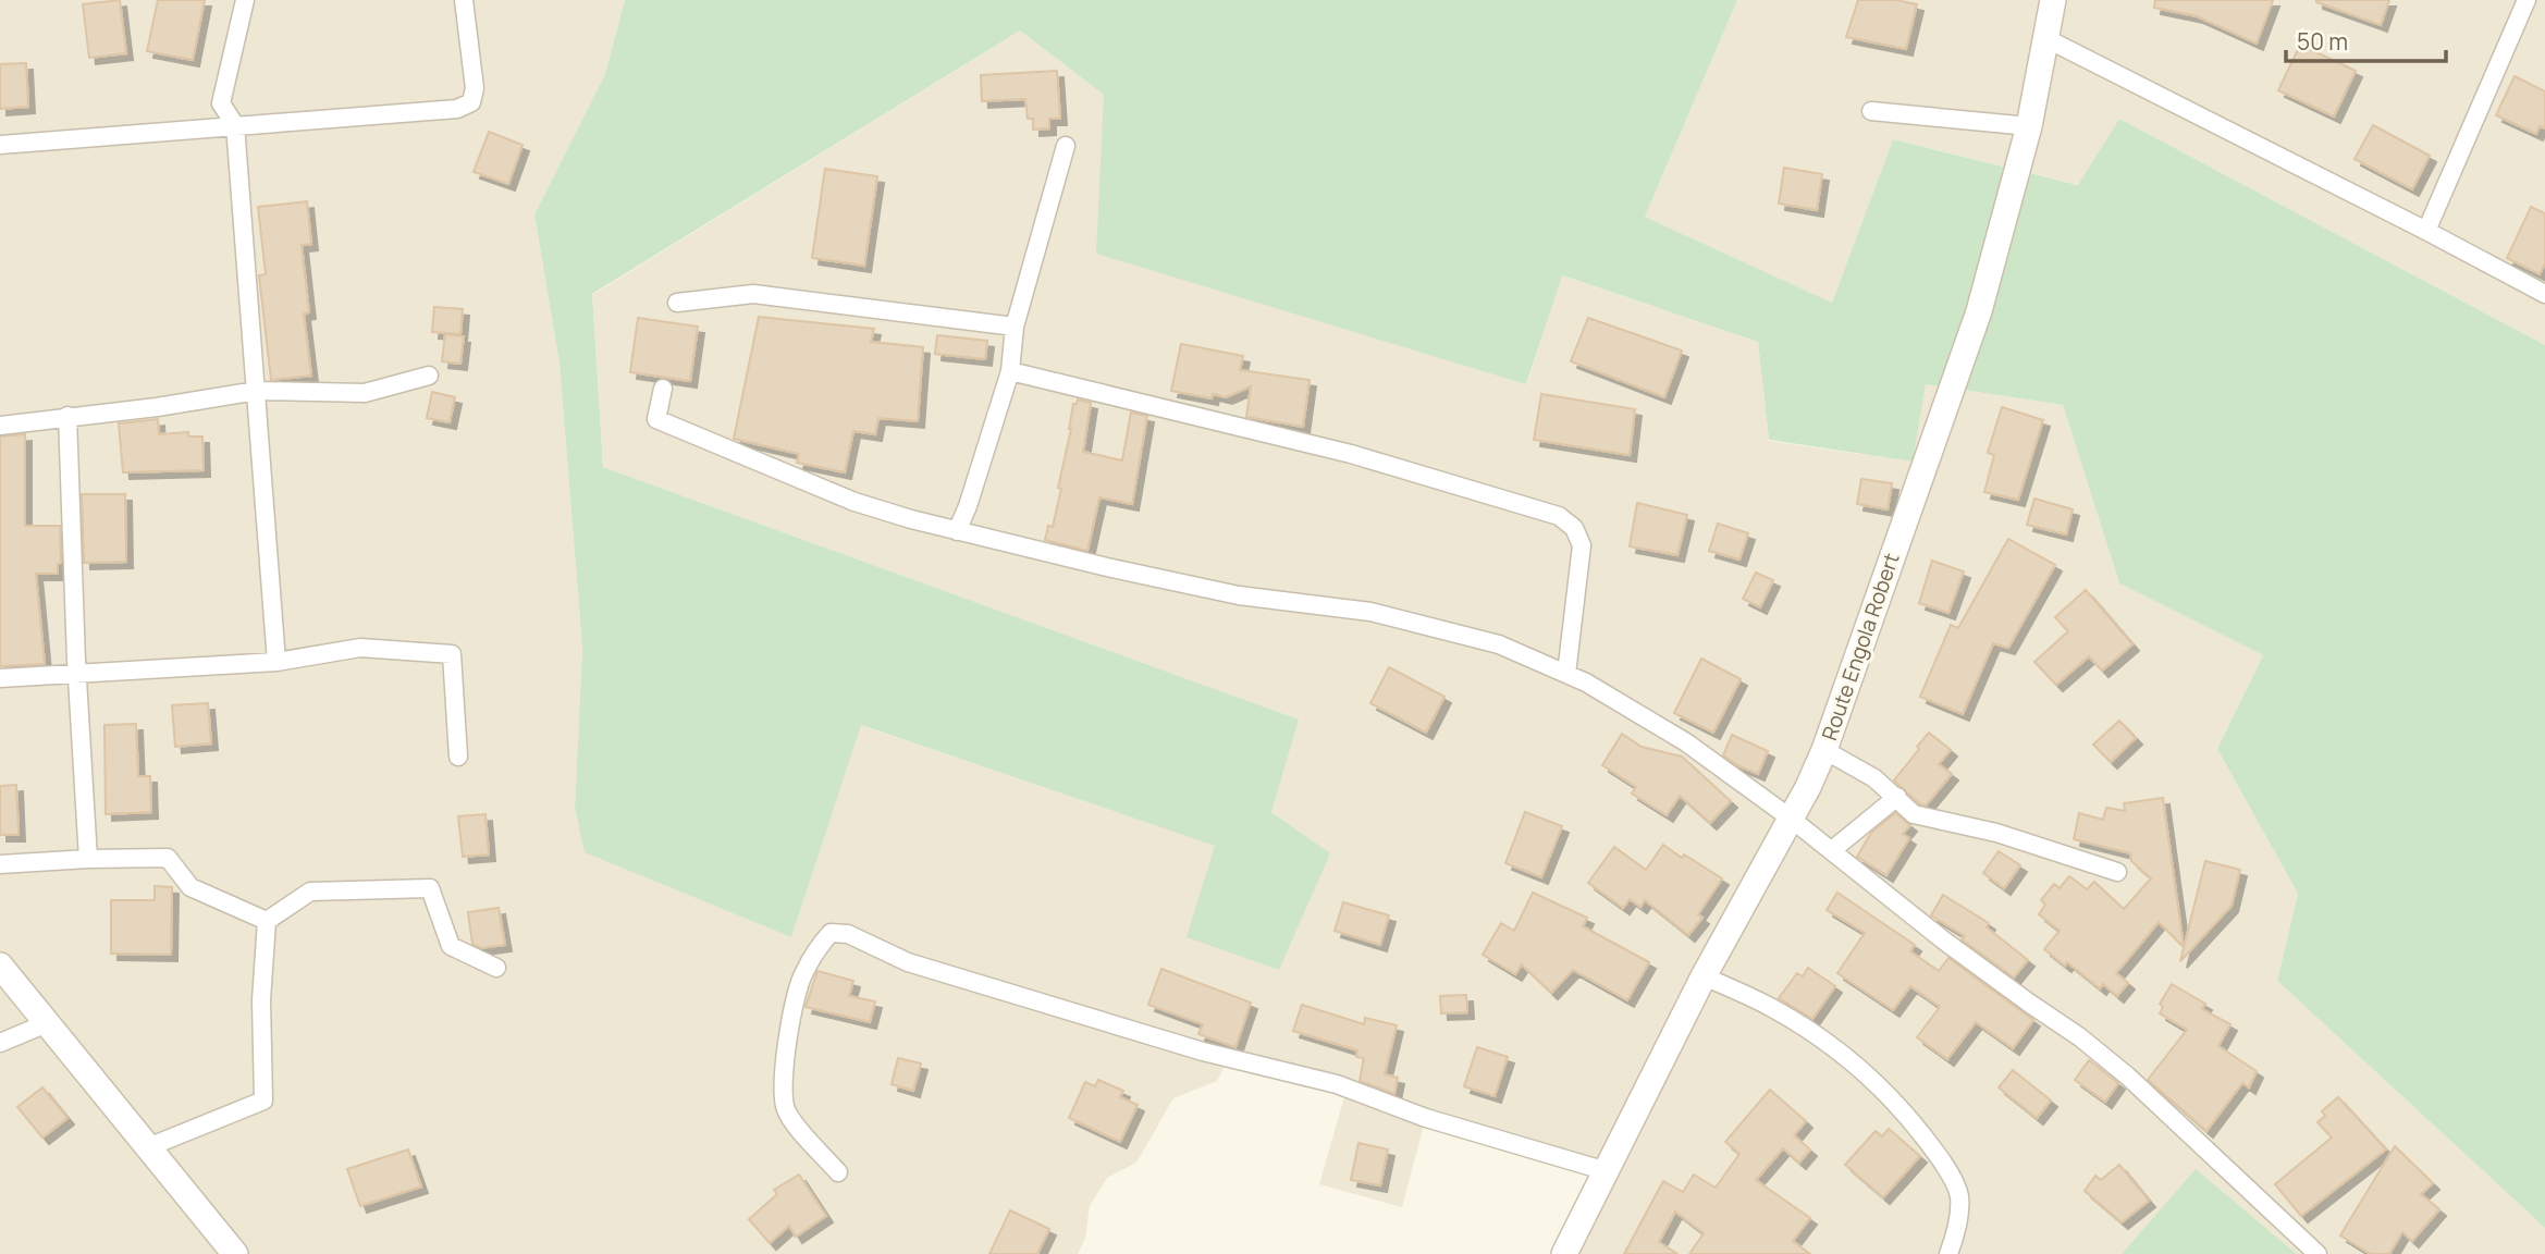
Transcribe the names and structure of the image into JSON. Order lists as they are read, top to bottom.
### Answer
{
  "streets": {
    "street": ["Route Engola Robert"]
  },
  "scale_bar": "50 m"
}
